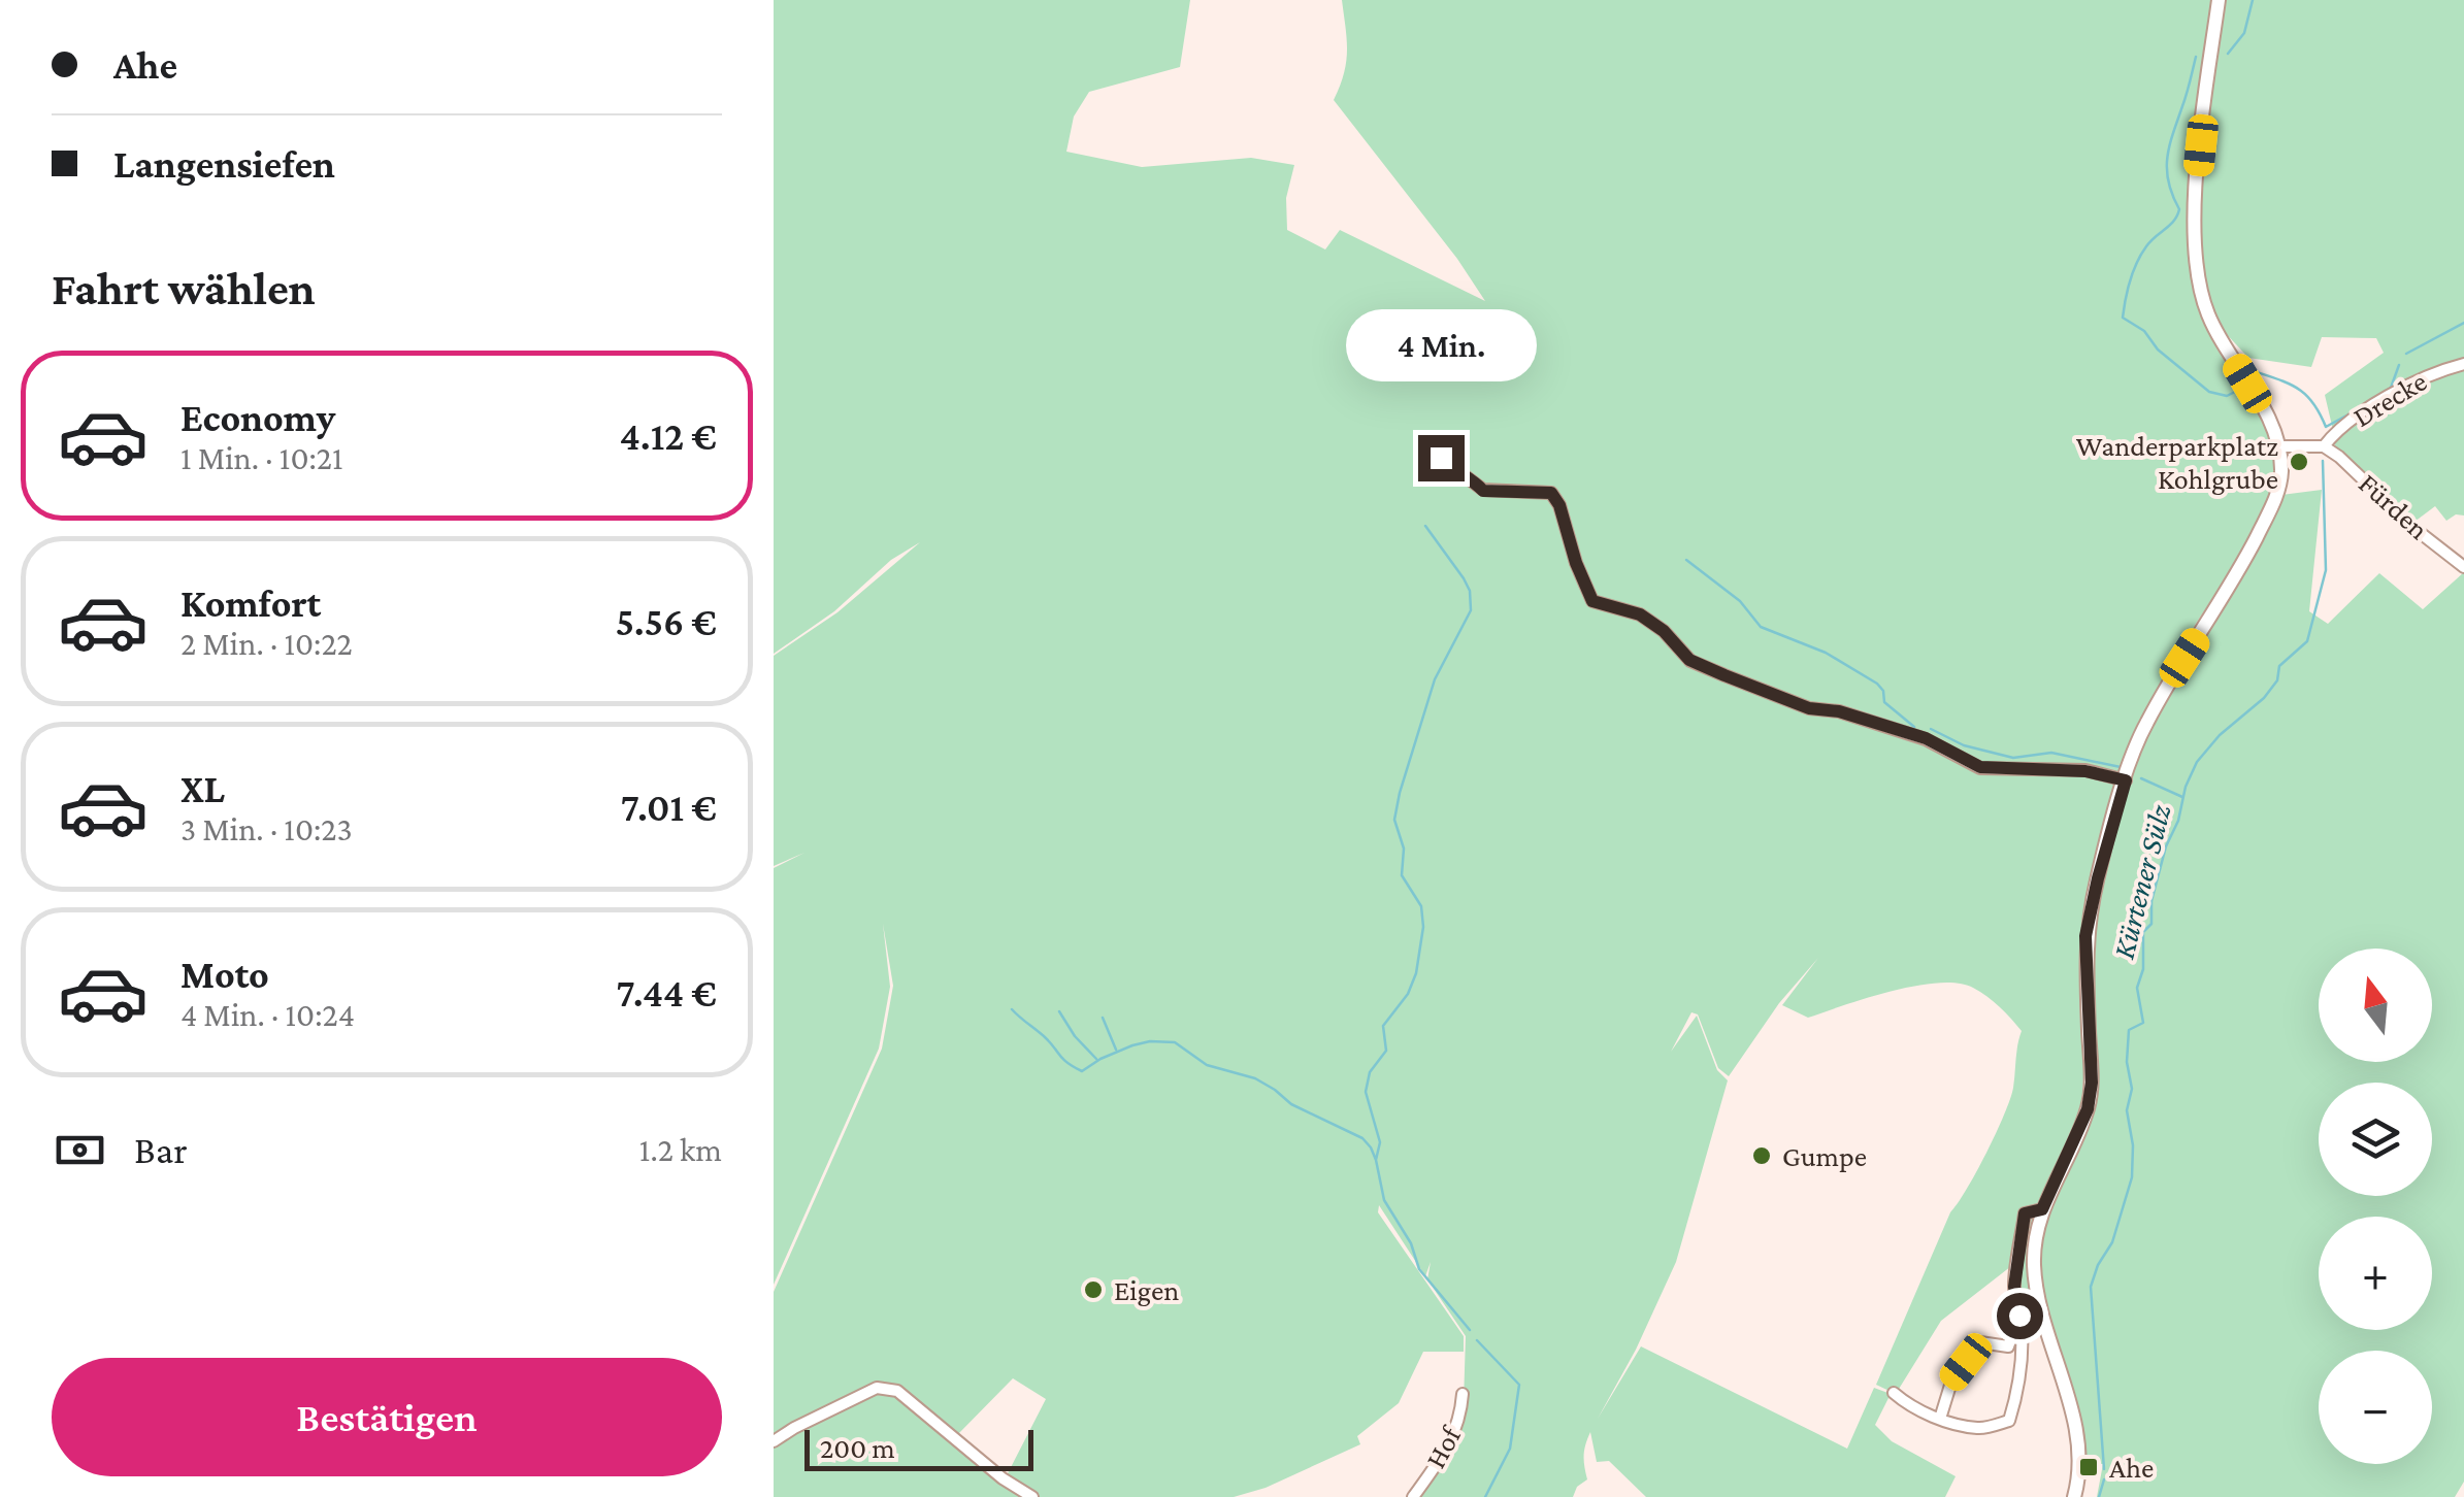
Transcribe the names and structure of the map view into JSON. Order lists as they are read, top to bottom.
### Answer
{
  "streets": {
    "street": ["Drecke", "Fürden", "Hof"]
  },
  "crossings": [
    ["Drecke", "Fürden"]
  ],
  "water": ["Kürtener Sülz"],
  "places": {
    "other": ["Wanderparkplatz Kohlgrube", "Gumpe", "Eigen"],
    "transit": ["Ahe"]
  },
  "scale_bar": "200 m",
  "north": "top",
  "page": {
    "banner": ["Ahe", "Langensiefen"],
    "heading": "Fahrt wählen",
    "bubble": "4 Min.",
    "list": [
      {
        "name": "Economy",
        "note": "1 Min. · 10:21",
        "value": "4.12 €"
      },
      {
        "name": "Komfort",
        "note": "2 Min. · 10:22",
        "value": "5.56 €"
      },
      {
        "name": "XL",
        "note": "3 Min. · 10:23",
        "value": "7.01 €"
      },
      {
        "name": "Moto",
        "note": "4 Min. · 10:24",
        "value": "7.44 €"
      }
    ],
    "map_buttons": ["+", "−"],
    "pay": ["Bar", "1.2 km"],
    "buttons": "Bestätigen",
    "scale": "200 m"
  }
}
